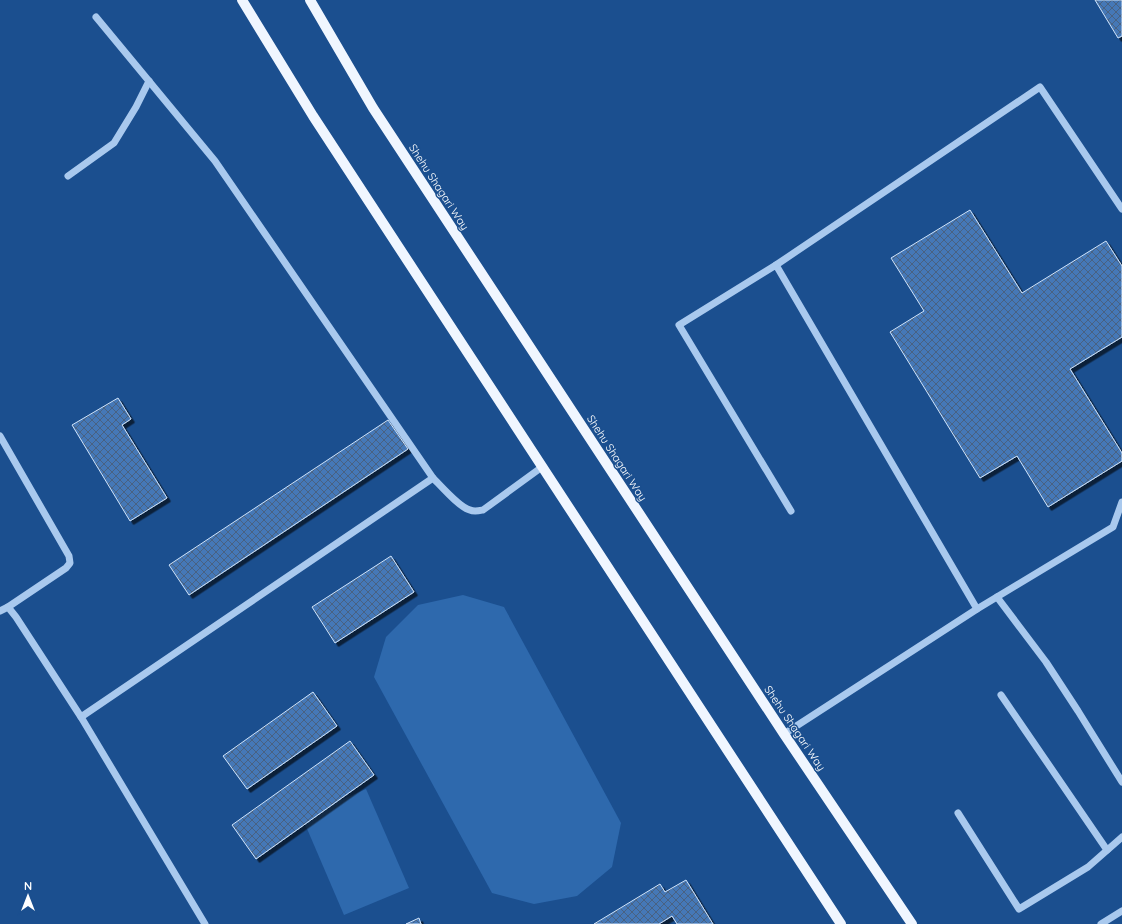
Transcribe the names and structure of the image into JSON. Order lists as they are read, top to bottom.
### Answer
{
  "streets": {
    "main road": ["Shehu Shagari Way"]
  },
  "north": "top"
}
